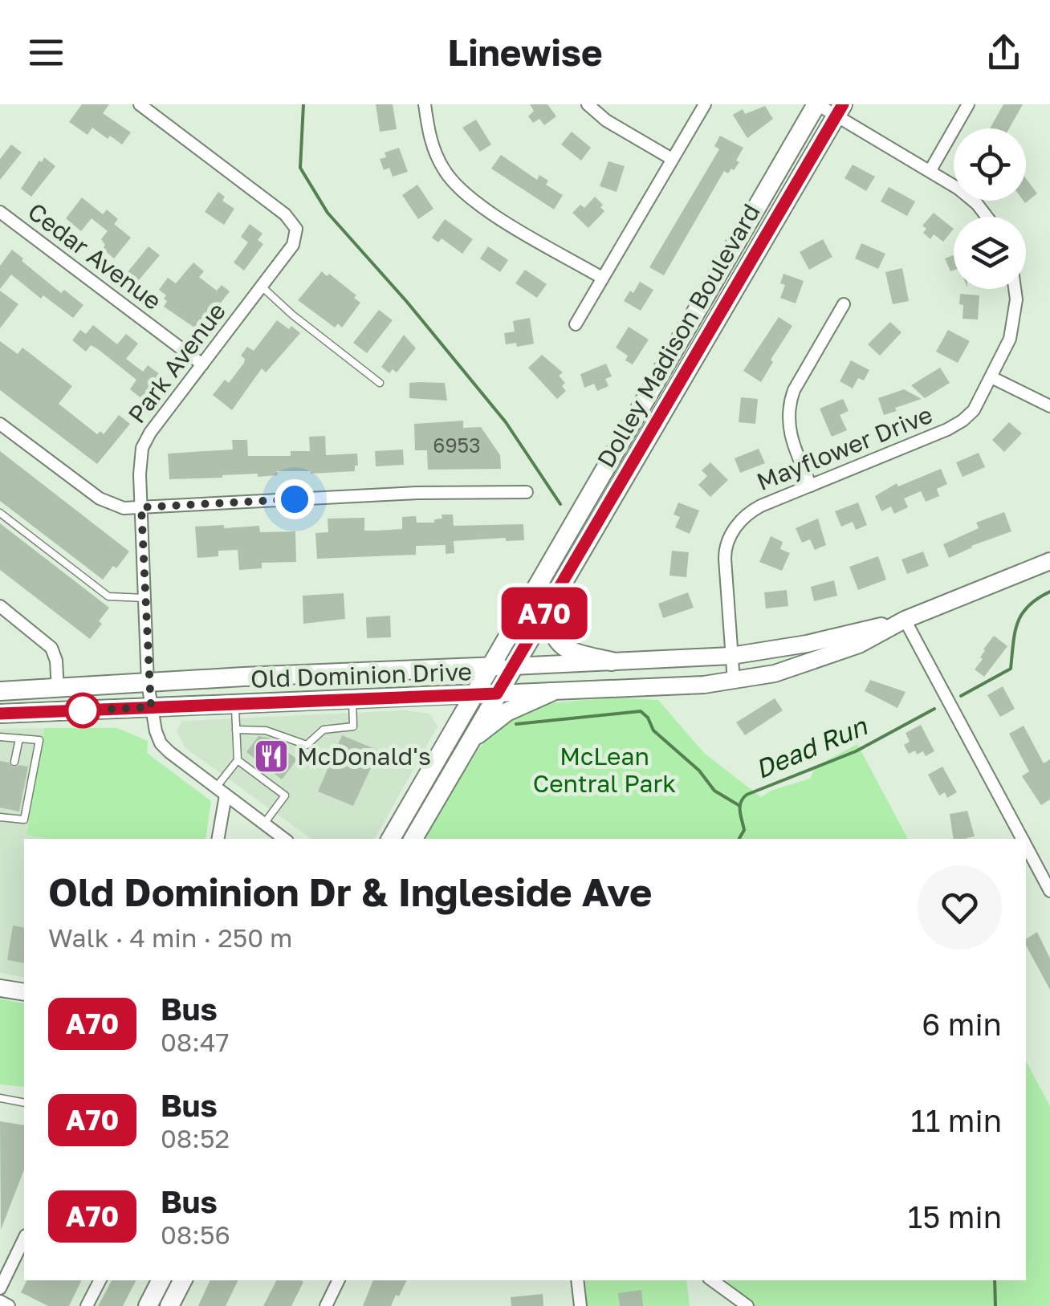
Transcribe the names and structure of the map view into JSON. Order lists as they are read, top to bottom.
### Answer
{
  "streets": {
    "main road": ["Dolley Madison Boulevard", "Old Dominion Drive"],
    "street": ["Cedar Avenue", "Park Avenue", "Mayflower Drive"]
  },
  "crossings": [
    ["Cedar Avenue", "Park Avenue"],
    ["Dolley Madison Boulevard", "Old Dominion Drive"],
    ["Park Avenue", "Old Dominion Drive"],
    ["Mayflower Drive", "Old Dominion Drive"]
  ],
  "water": ["Dead Run"],
  "parks": ["McLean Central Park"],
  "places": {
    "restaurant": ["McDonald's"]
  },
  "lines": ["bus line A70"],
  "house_numbers": ["6953"],
  "page": {
    "header": "Linewise",
    "on_map": "A70",
    "heading": ["Old Dominion Dr & Ingleside Ave", "Walk · 4 min · 250 m"],
    "list": [
      {
        "mark": "A70",
        "name": "Bus",
        "note": "08:47",
        "value": "6 min"
      },
      {
        "mark": "A70",
        "name": "Bus",
        "note": "08:52",
        "value": "11 min"
      },
      {
        "mark": "A70",
        "name": "Bus",
        "note": "08:56",
        "value": "15 min"
      }
    ]
  }
}
